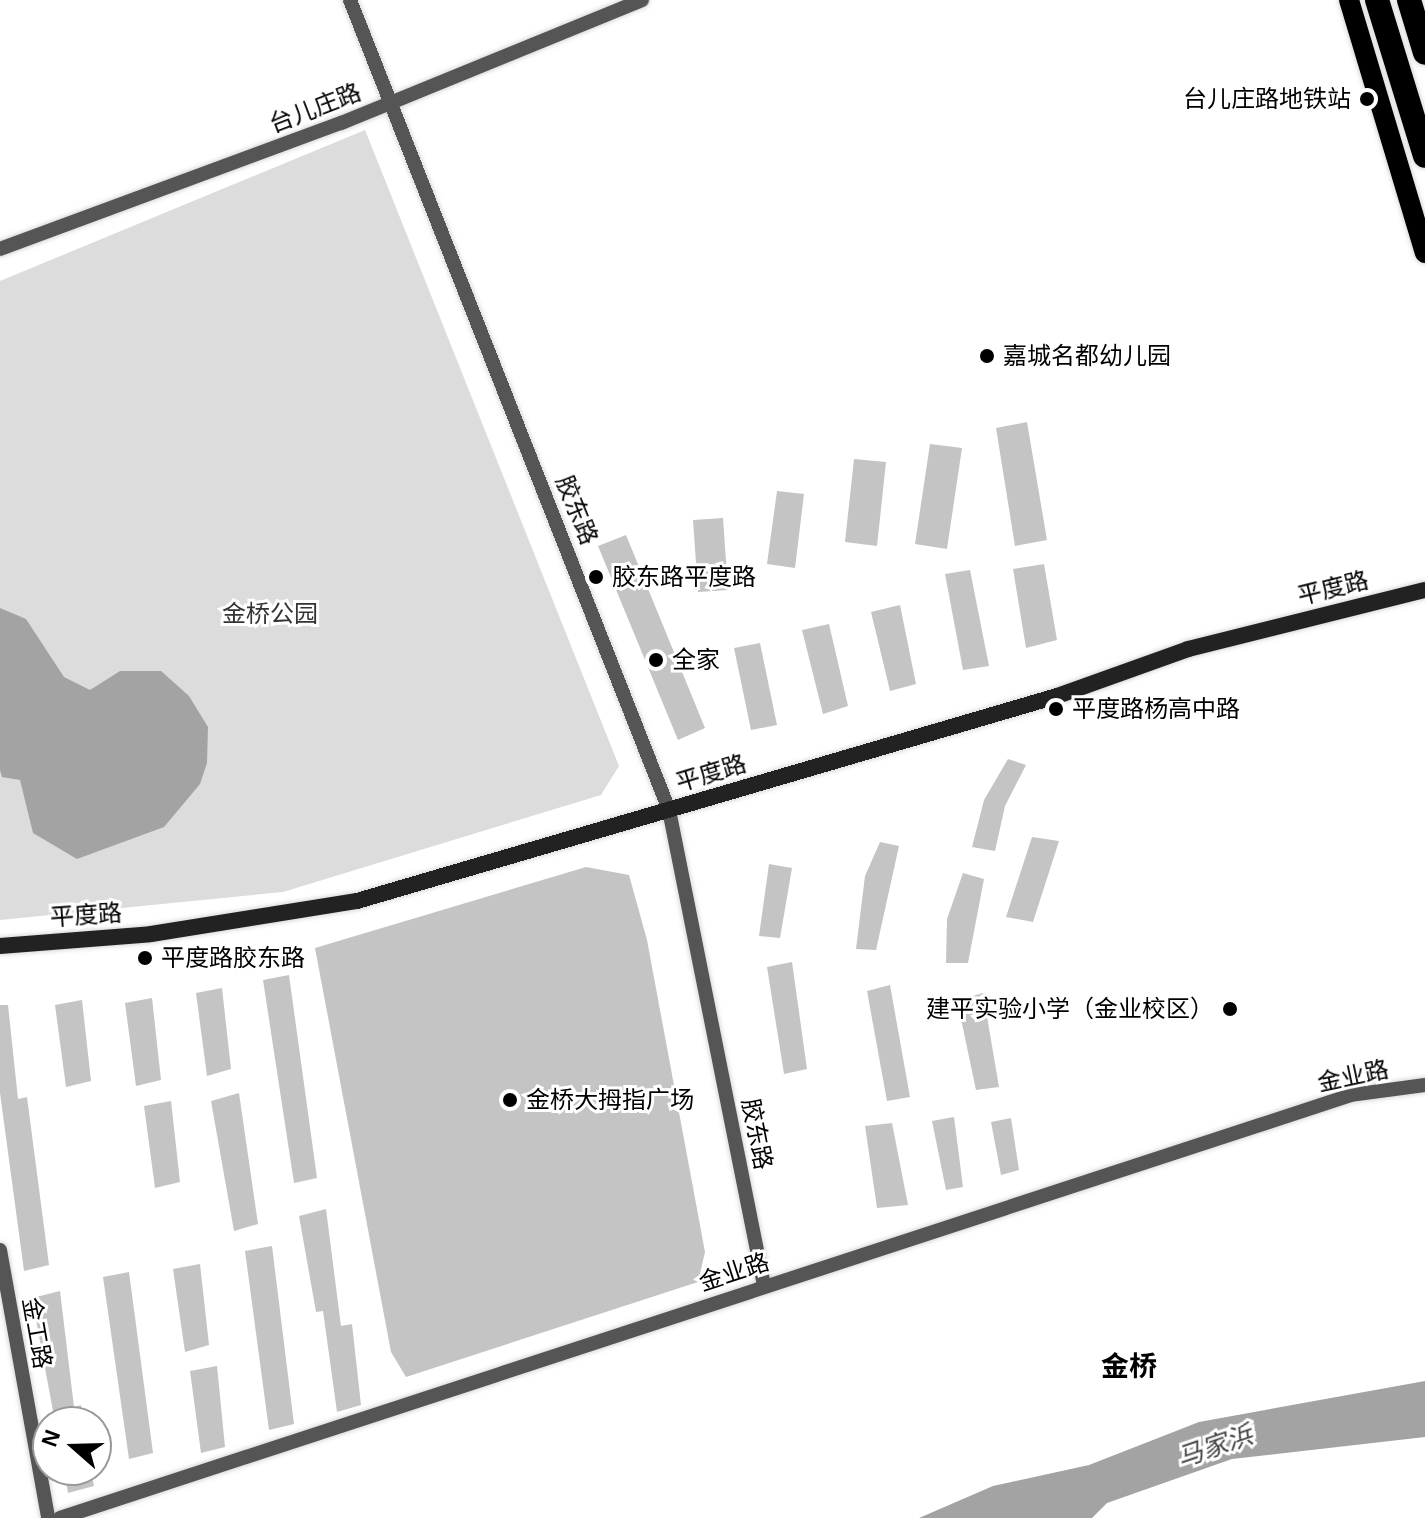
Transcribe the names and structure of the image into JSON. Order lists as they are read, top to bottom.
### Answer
{
  "streets": {
    "street": [
      "台儿庄路",
      "胶东路",
      "平度路",
      "金业路",
      "金工路"
    ]
  },
  "crossings": [
    ["台儿庄路", "胶东路"],
    ["胶东路", "平度路"],
    ["胶东路", "金业路"]
  ],
  "districts": ["金桥"],
  "water": ["马家浜"],
  "parks": ["金桥公园"],
  "places": [
    "台儿庄路地铁站",
    "嘉城名都幼儿园",
    "胶东路平度路",
    "全家",
    "平度路杨高中路",
    "平度路胶东路",
    "建平实验小学（金业校区）",
    "金桥大拇指广场"
  ],
  "north": "left"
}
